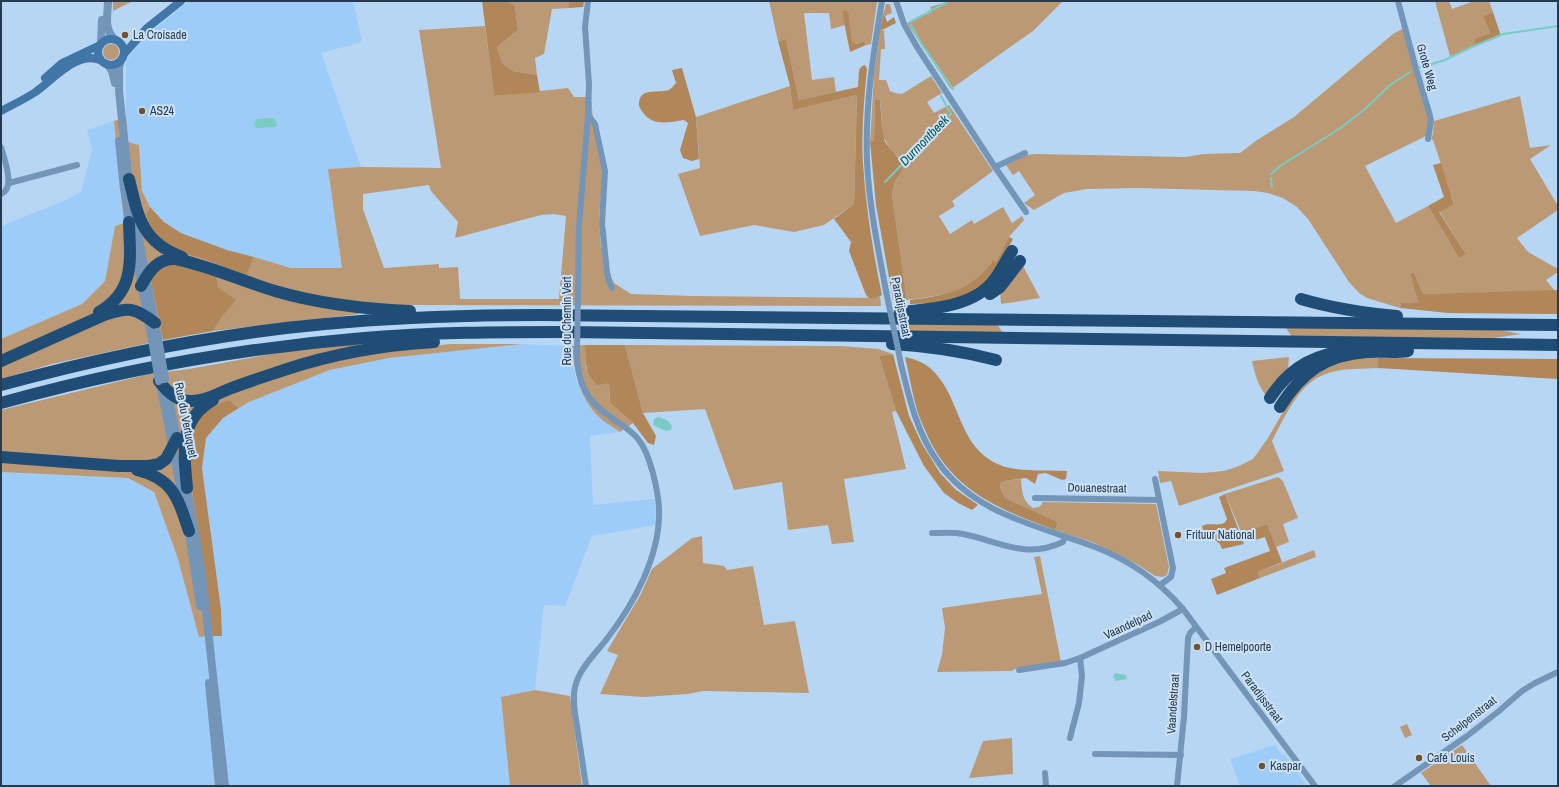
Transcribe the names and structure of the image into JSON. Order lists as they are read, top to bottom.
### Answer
{
  "streets": {
    "street": [
      "Grote Weg",
      "Paradijsstraat",
      "Rue du Chemin Vert",
      "Rue du Vertuquet",
      "Douanestraat",
      "Vaandelpad",
      "Vaandelstraat",
      "Schelpenstraat"
    ]
  },
  "crossings": [
    ["Paradijsstraat", "Vaandelpad"],
    ["Paradijsstraat", "Vaandelstraat"]
  ],
  "water": ["Durmontbeek"],
  "places": [
    "La Croisade",
    "AS24",
    "Frituur National",
    "D Hemelpoorte",
    "Café Louis",
    "Kaspar"
  ]
}
